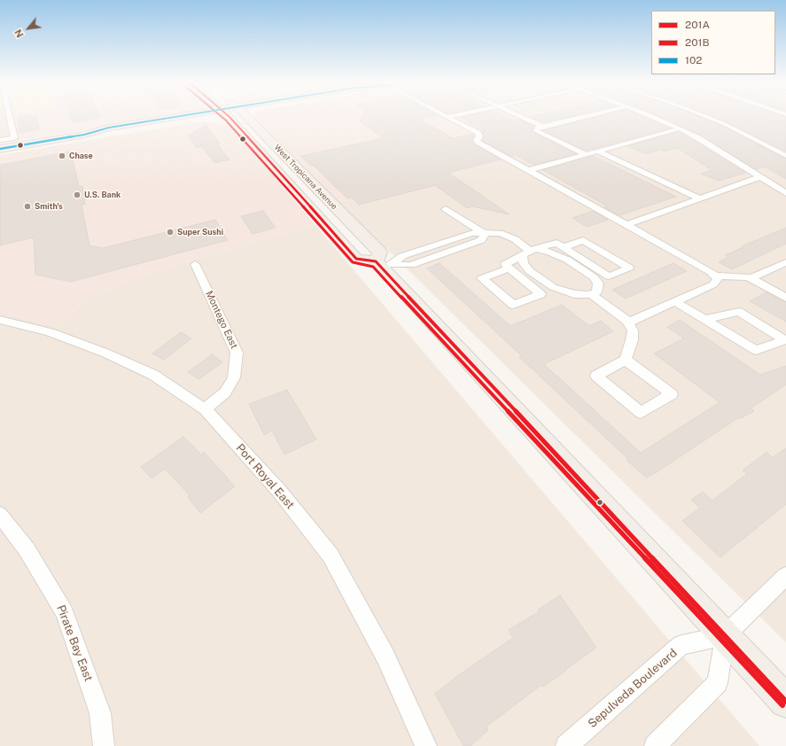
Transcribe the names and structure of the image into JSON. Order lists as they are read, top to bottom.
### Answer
{
  "streets": {
    "main road": ["West Tropicana Avenue"],
    "street": [
      "Montego East",
      "Port Royal East",
      "Pirate Bay East",
      "Sepulveda Boulevard"
    ]
  },
  "crossings": [
    ["Montego East", "Port Royal East"]
  ],
  "places": [
    "Chase",
    "U.S. Bank",
    "Smith's",
    "Super Sushi"
  ],
  "lines": ["transit line 201A", "transit line 201B", "transit line 102"],
  "legend": ["201A", "201B", "102"],
  "north": "bottom left"
}
